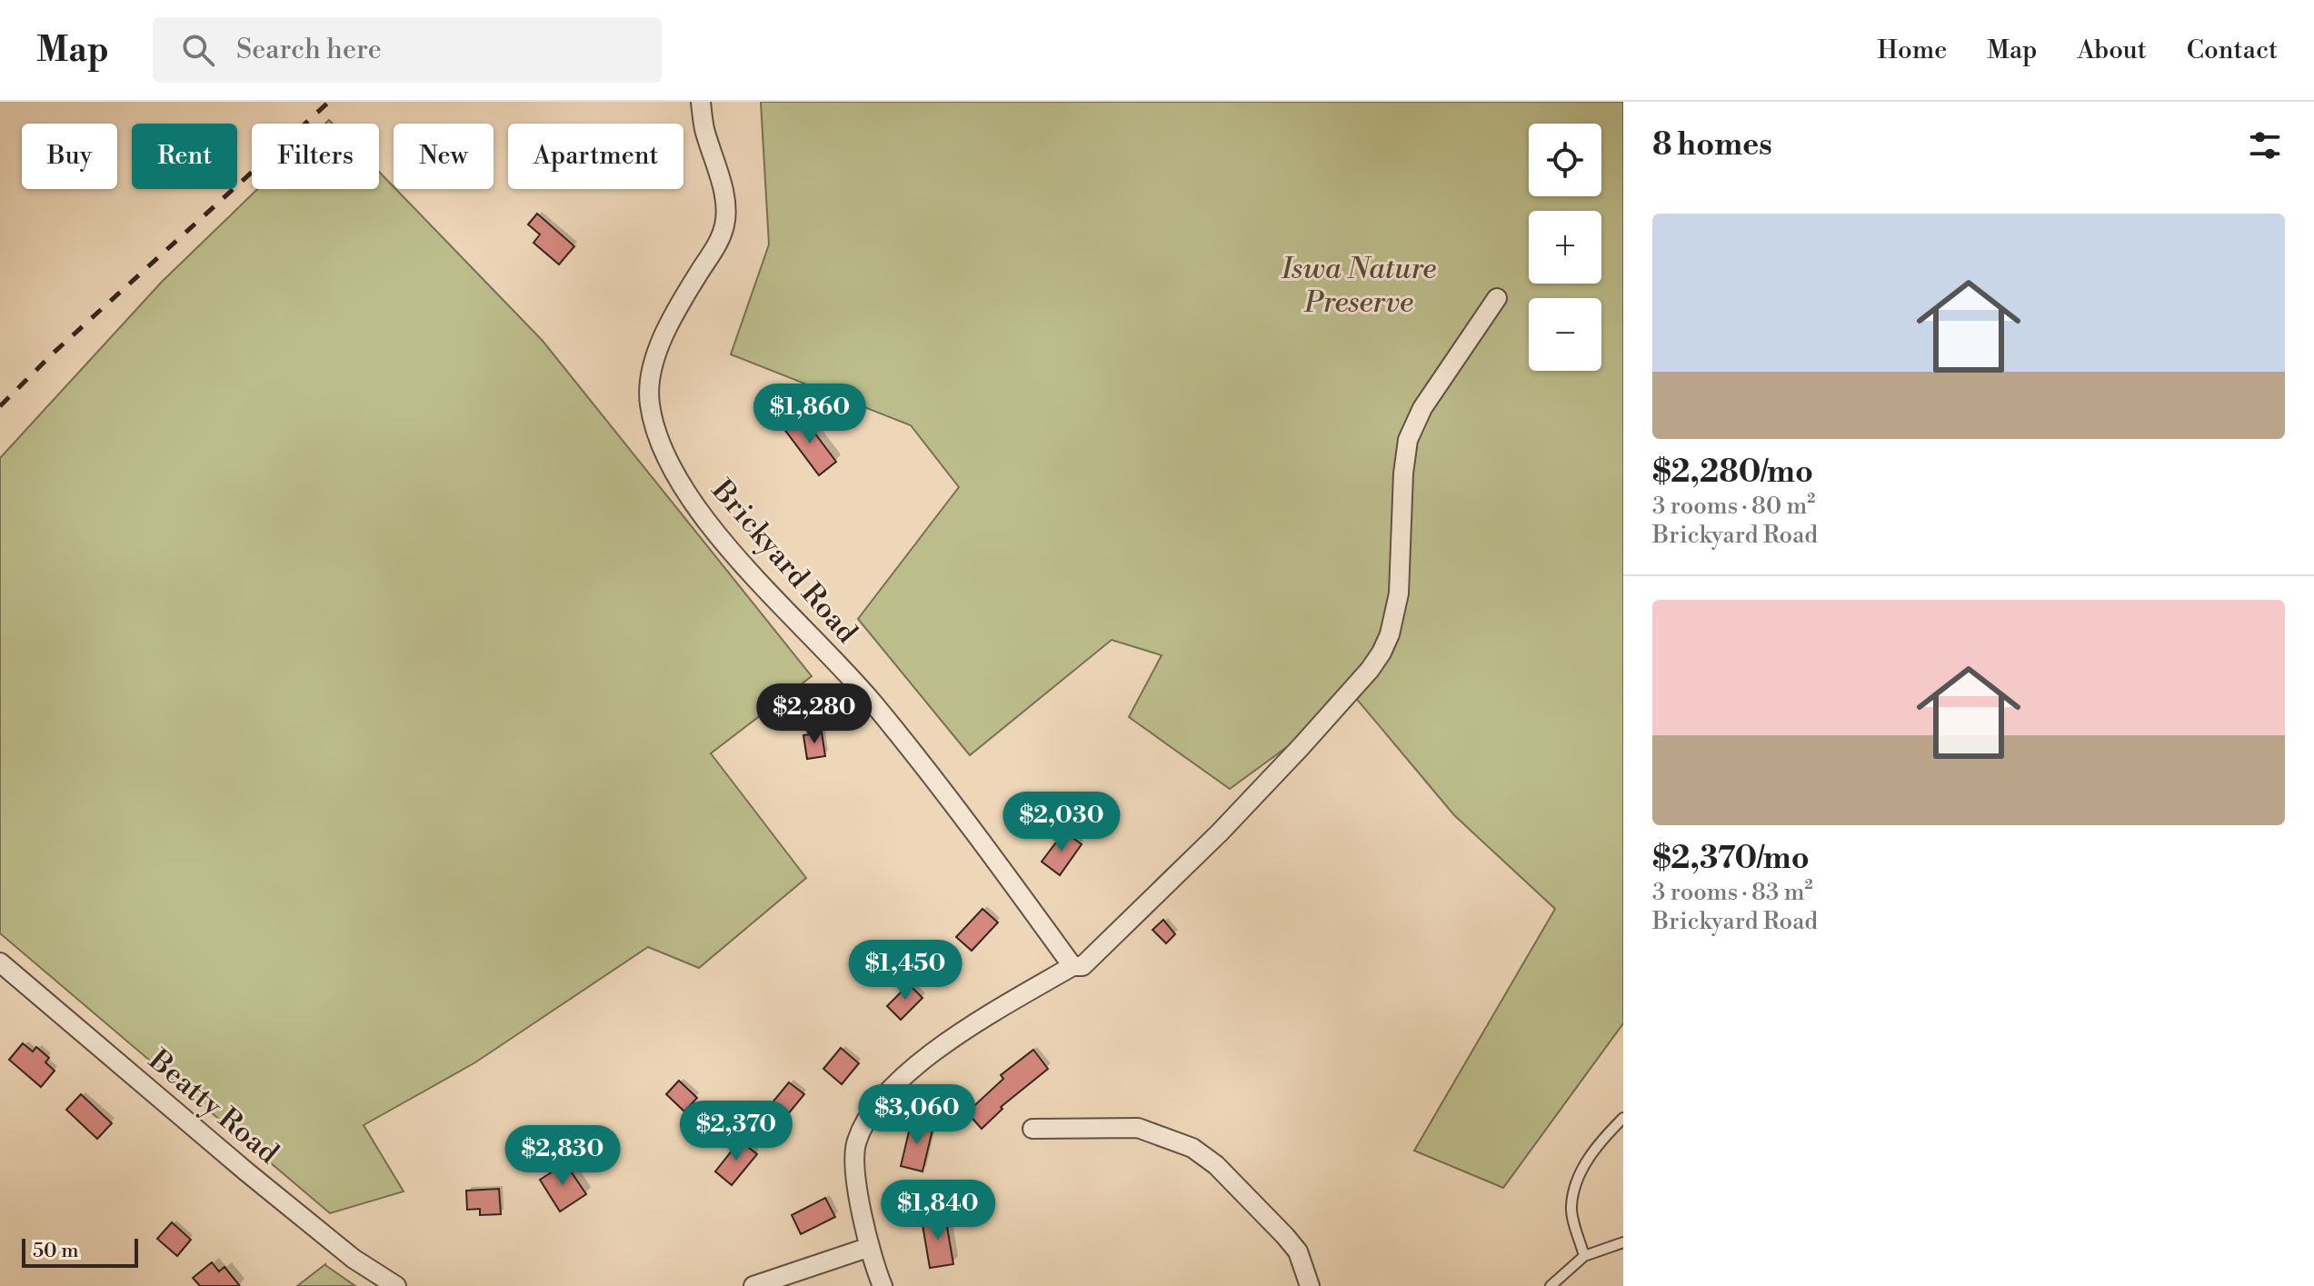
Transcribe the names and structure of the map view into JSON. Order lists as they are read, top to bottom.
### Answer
{
  "streets": {
    "street": ["Brickyard Road", "Beatty Road"]
  },
  "parks": ["Iswa Nature Preserve"],
  "scale_bar": "50 m",
  "page": {
    "header": "Map",
    "search": "Search here",
    "nav": [
      "Home",
      "Map",
      "About",
      "Contact"
    ],
    "heading": "8 homes",
    "map_buttons": ["+", "−"],
    "chip": [
      "Buy",
      "Rent",
      "Filters",
      "New",
      "Apartment"
    ],
    "list": [
      {
        "name": "$2,280/mo",
        "note": "3 rooms · 80 m² · Brickyard Road"
      },
      {
        "name": "$2,370/mo",
        "note": "3 rooms · 83 m² · Brickyard Road"
      }
    ],
    "price": [
      "$1,860",
      "$2,280",
      "$2,030",
      "$1,450",
      "$3,060",
      "$2,370",
      "$2,830",
      "$1,840"
    ],
    "scale": "50 m"
  }
}
